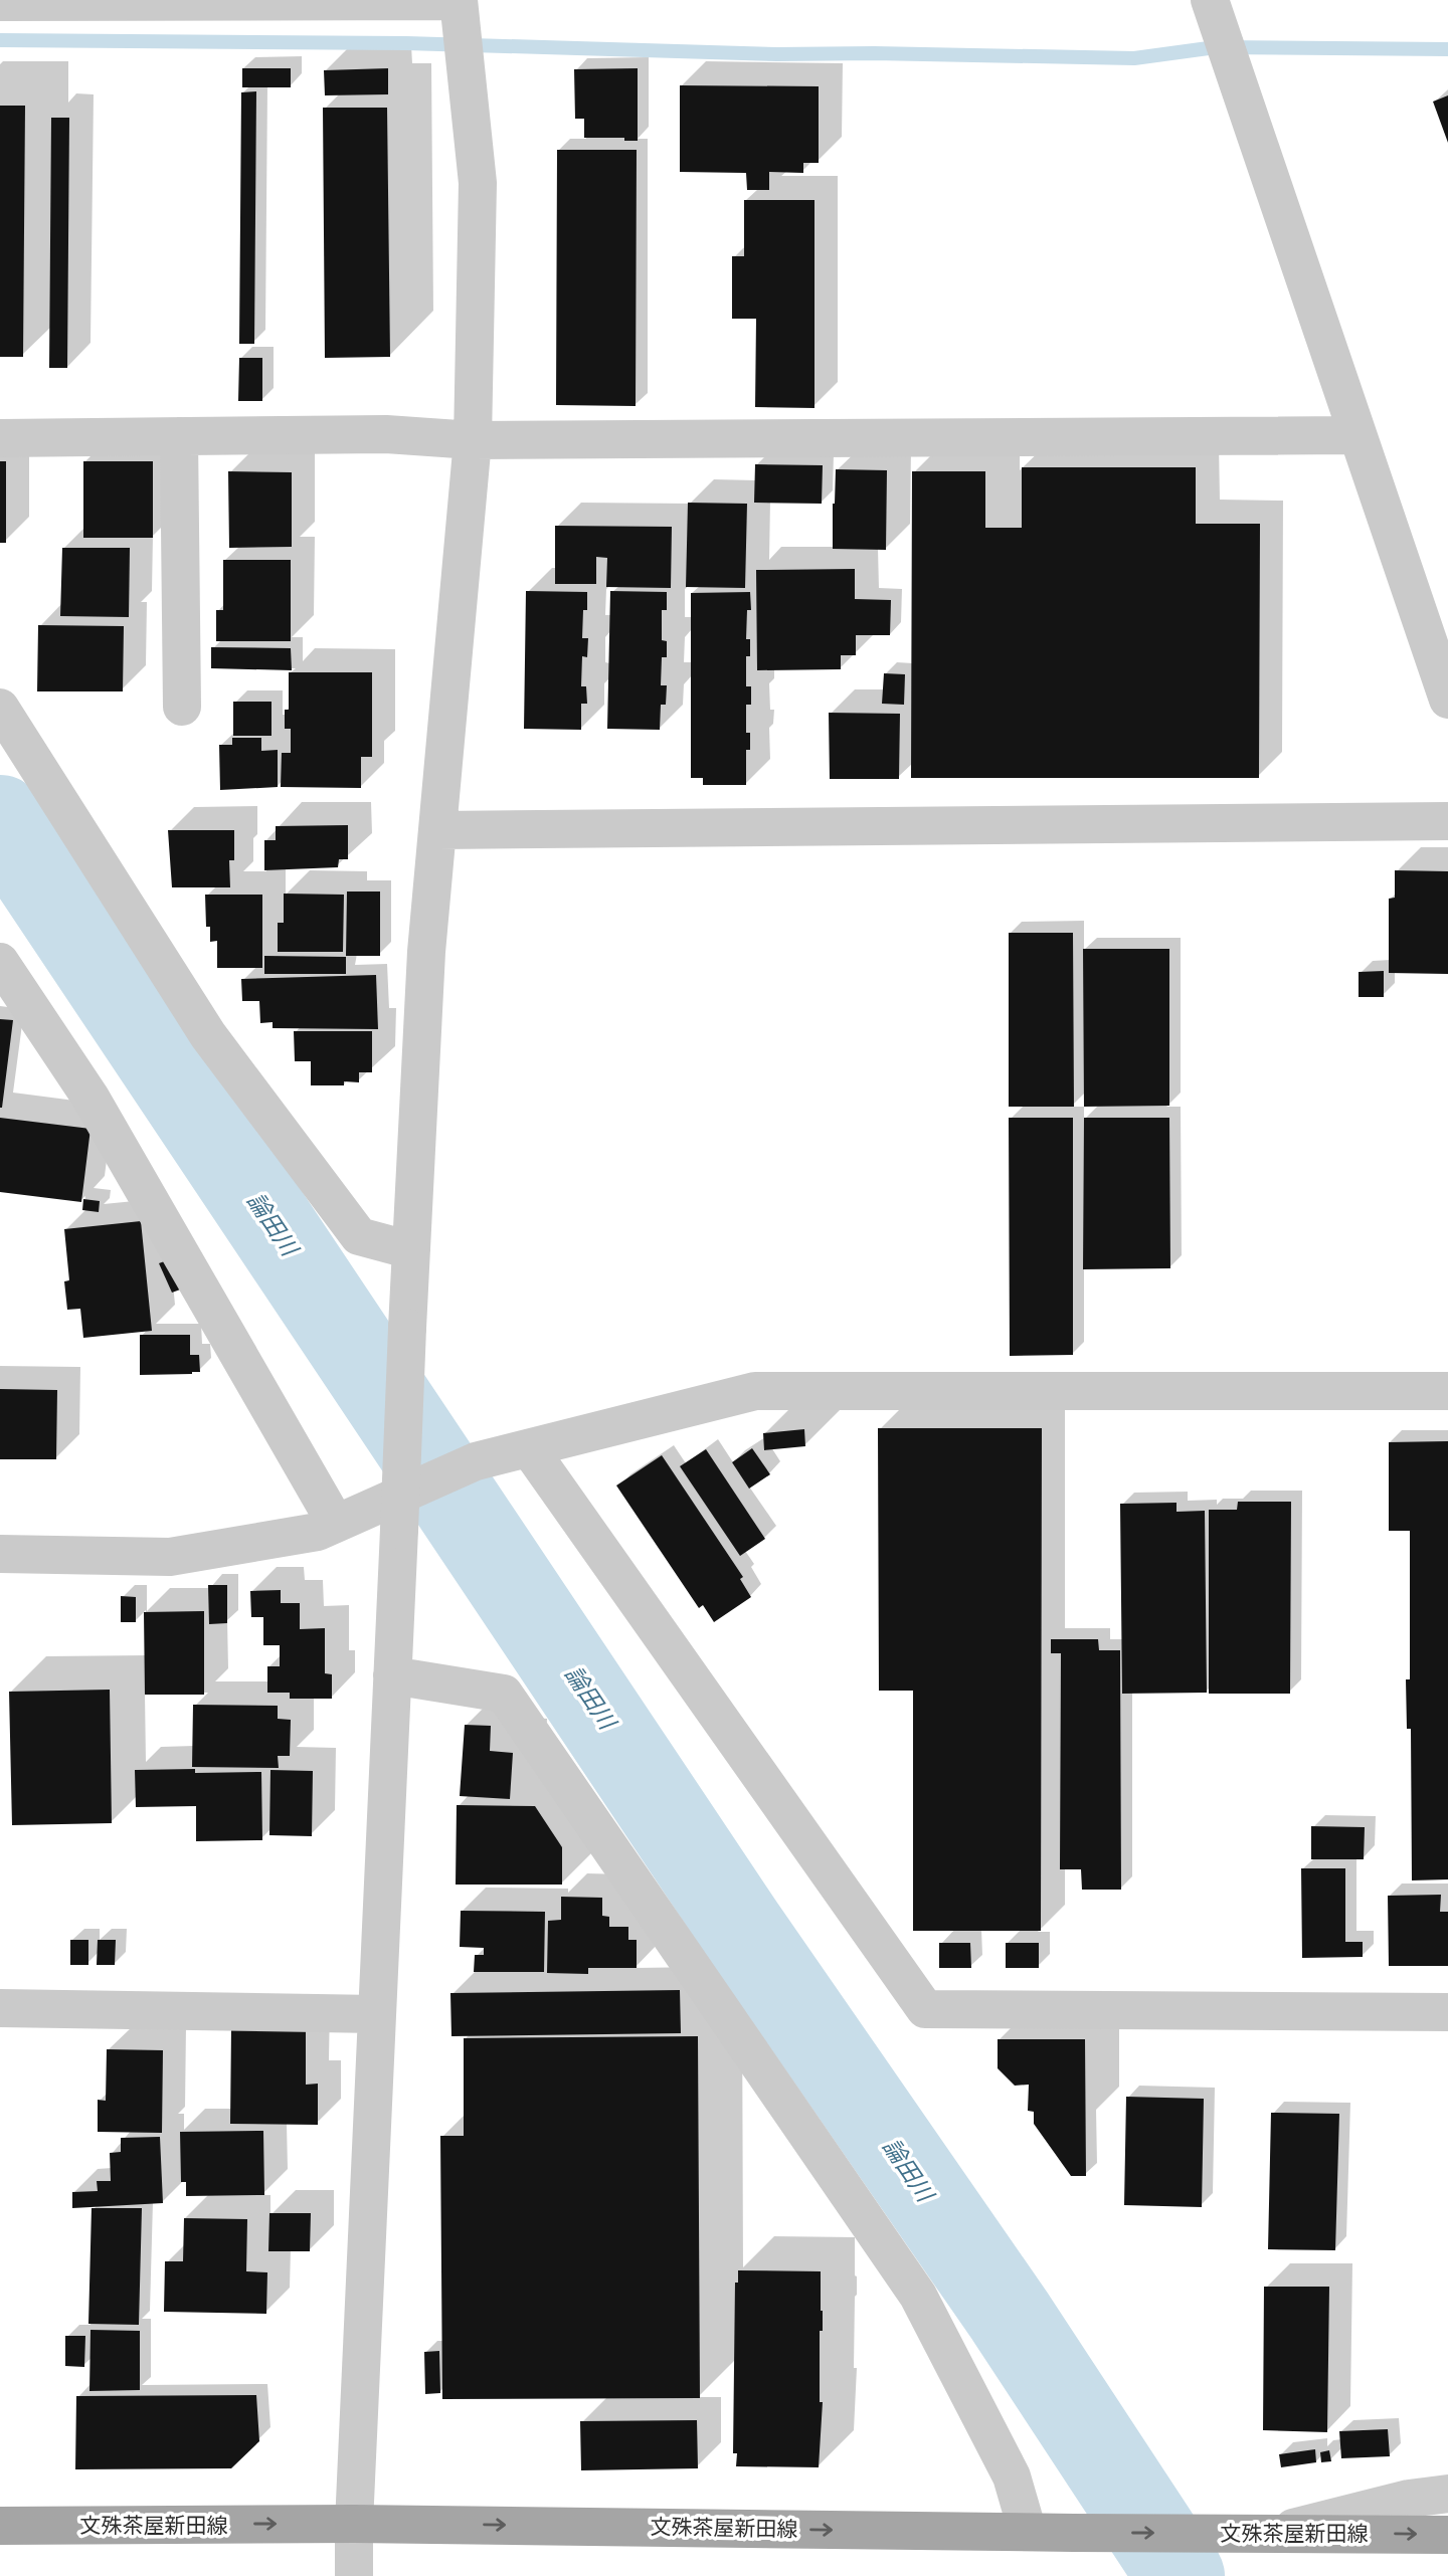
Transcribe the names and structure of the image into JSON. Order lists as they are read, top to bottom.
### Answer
{
  "streets": {
    "main road": ["文殊茶屋新田線"]
  },
  "one_way": ["文殊茶屋新田線"],
  "water": ["論田川"]
}
